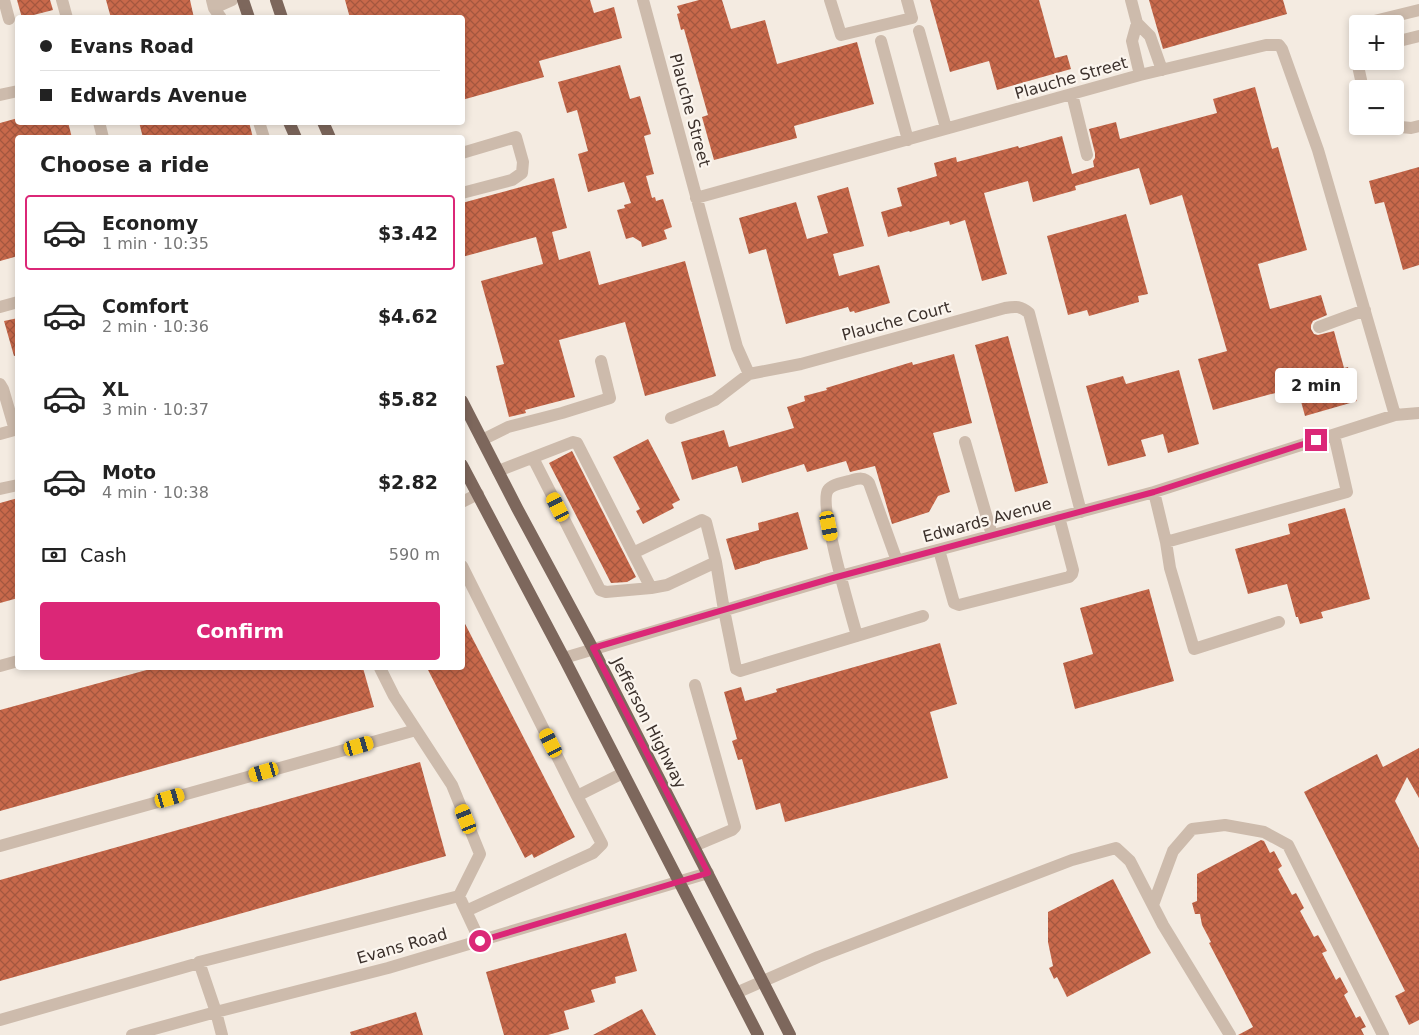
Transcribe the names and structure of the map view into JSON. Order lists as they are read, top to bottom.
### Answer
{
  "streets": {
    "main road": ["Jefferson Highway"],
    "street": [
      "Plauche Street",
      "Plauche Court",
      "Edwards Avenue",
      "Evans Road"
    ]
  },
  "crossings": [
    ["Plauche Street", "Edwards Avenue"],
    ["Plauche Court", "Edwards Avenue"],
    ["Edwards Avenue", "Jefferson Highway"],
    ["Jefferson Highway", "Evans Road"]
  ],
  "page": {
    "map_buttons": ["+", "−"],
    "banner": ["Evans Road", "Edwards Avenue"],
    "heading": "Choose a ride",
    "list": [
      {
        "name": "Economy",
        "note": "1 min · 10:35",
        "value": "$3.42"
      },
      {
        "name": "Comfort",
        "note": "2 min · 10:36",
        "value": "$4.62"
      },
      {
        "name": "XL",
        "note": "3 min · 10:37",
        "value": "$5.82"
      },
      {
        "name": "Moto",
        "note": "4 min · 10:38",
        "value": "$2.82"
      }
    ],
    "bubble": "2 min",
    "pay": ["Cash", "590 m"],
    "buttons": "Confirm"
  }
}
